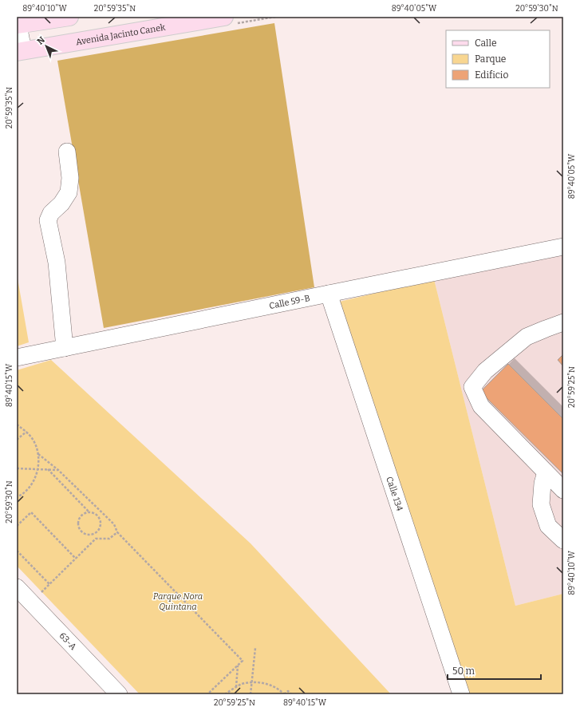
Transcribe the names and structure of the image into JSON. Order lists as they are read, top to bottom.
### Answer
{
  "streets": {
    "main road": ["Avenida Jacinto Canek"],
    "street": ["Calle 59-B", "Calle 134", "63-A"]
  },
  "crossings": [
    ["Calle 59-B", "Calle 134"]
  ],
  "parks": ["Parque Nora Quintana"],
  "legend": ["Calle", "Parque", "Edificio"],
  "scale_bar": "50 m",
  "north": "top left",
  "coordinates": [
    "89°40'10\"W",
    "20°59'35\"N",
    "89°40'05\"W",
    "20°59'30\"N",
    "89°40'15\"W",
    "20°59'25\"N"
  ]
}
